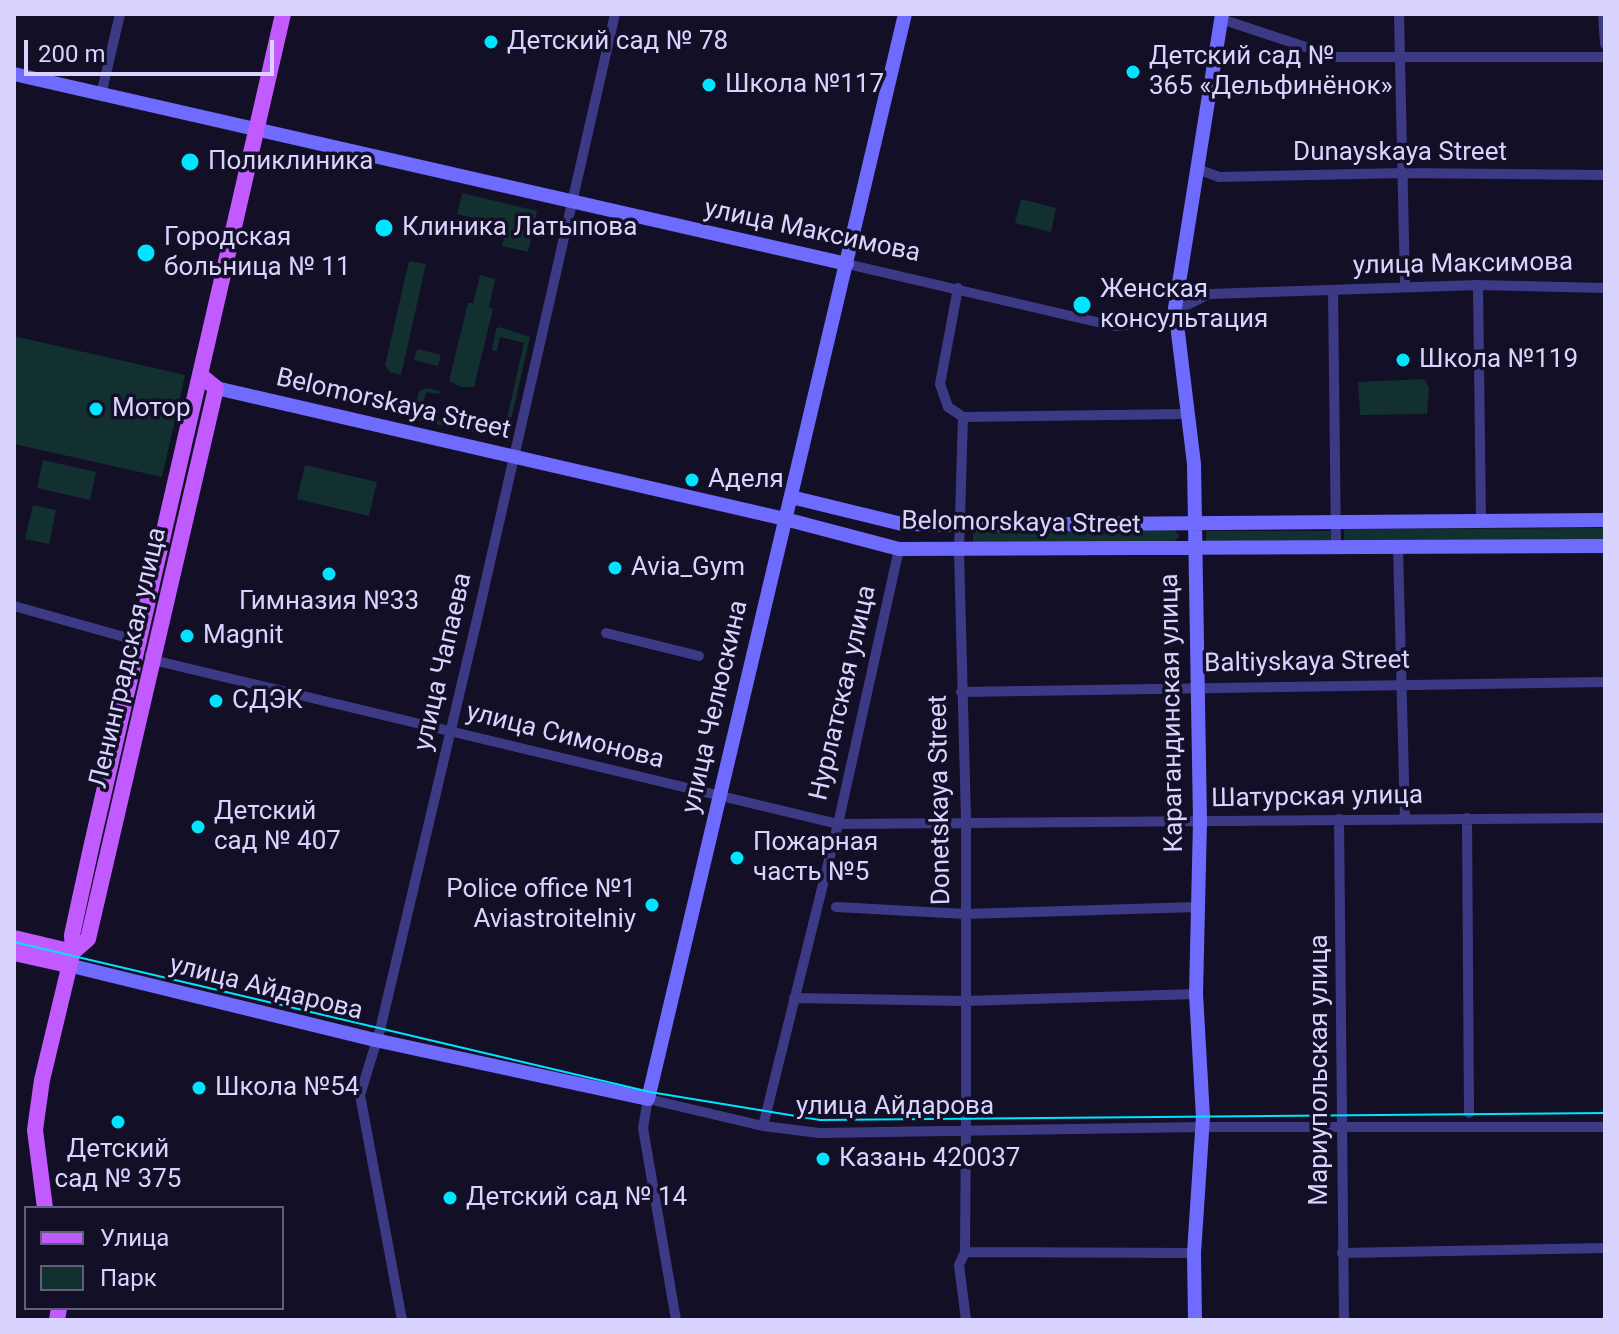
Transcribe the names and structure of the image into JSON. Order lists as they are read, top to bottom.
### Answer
{
  "streets": {
    "main road": [
      "улица Максимова",
      "Belomorskaya Street",
      "Ленинградская улица",
      "улица Челюскина",
      "Карагандинская улица",
      "улица Айдарова"
    ],
    "street": [
      "Dunayskaya Street",
      "улица Чапаева",
      "Baltiyskaya Street",
      "Нурлатская улица",
      "улица Симонова",
      "Шатурская улица",
      "Donetskaya Street",
      "Мариупольская улица"
    ]
  },
  "crossings": [
    ["Dunayskaya Street", "Карагандинская улица"],
    ["улица Максимова", "Ленинградская улица"],
    ["улица Максимова", "улица Чапаева"],
    ["улица Максимова", "улица Челюскина"],
    ["улица Максимова", "Карагандинская улица"],
    ["Belomorskaya Street", "Ленинградская улица"],
    ["Belomorskaya Street", "улица Чапаева"],
    ["Belomorskaya Street", "Нурлатская улица"],
    ["Belomorskaya Street", "улица Челюскина"],
    ["Belomorskaya Street", "Карагандинская улица"],
    ["Belomorskaya Street", "Donetskaya Street"],
    ["Ленинградская улица", "улица Симонова"],
    ["Ленинградская улица", "улица Айдарова"],
    ["улица Чапаева", "улица Симонова"],
    ["улица Чапаева", "улица Айдарова"],
    ["Baltiyskaya Street", "Карагандинская улица"],
    ["Baltiyskaya Street", "Donetskaya Street"],
    ["Нурлатская улица", "улица Симонова"],
    ["Нурлатская улица", "Шатурская улица"],
    ["Нурлатская улица", "улица Айдарова"],
    ["улица Челюскина", "улица Симонова"],
    ["улица Челюскина", "улица Айдарова"],
    ["Карагандинская улица", "Шатурская улица"],
    ["Карагандинская улица", "улица Айдарова"],
    ["улица Симонова", "Шатурская улица"],
    ["Шатурская улица", "Donetskaya Street"],
    ["Шатурская улица", "Мариупольская улица"],
    ["Donetskaya Street", "улица Айдарова"],
    ["улица Айдарова", "Мариупольская улица"]
  ],
  "places": [
    "Детский сад № 78",
    "Детский сад № 365 «Дельфинёнок»",
    "Школа №117",
    "Поликлиника",
    "Клиника Латыпова",
    "Городская больница № 11",
    "Женская консультация",
    "Школа №119",
    "Мотор",
    "Аделя",
    "Avia_Gym",
    "Гимназия №33",
    "Magnit",
    "СДЭК",
    "Детский сад № 407",
    "Пожарная часть №5",
    "Police office №1 Aviastroitelniy",
    "Школа №54",
    "Детский сад № 375",
    "Казань 420037",
    "Детский сад № 14"
  ],
  "legend": ["Улица", "Парк"],
  "scale_bar": "200 m"
}
